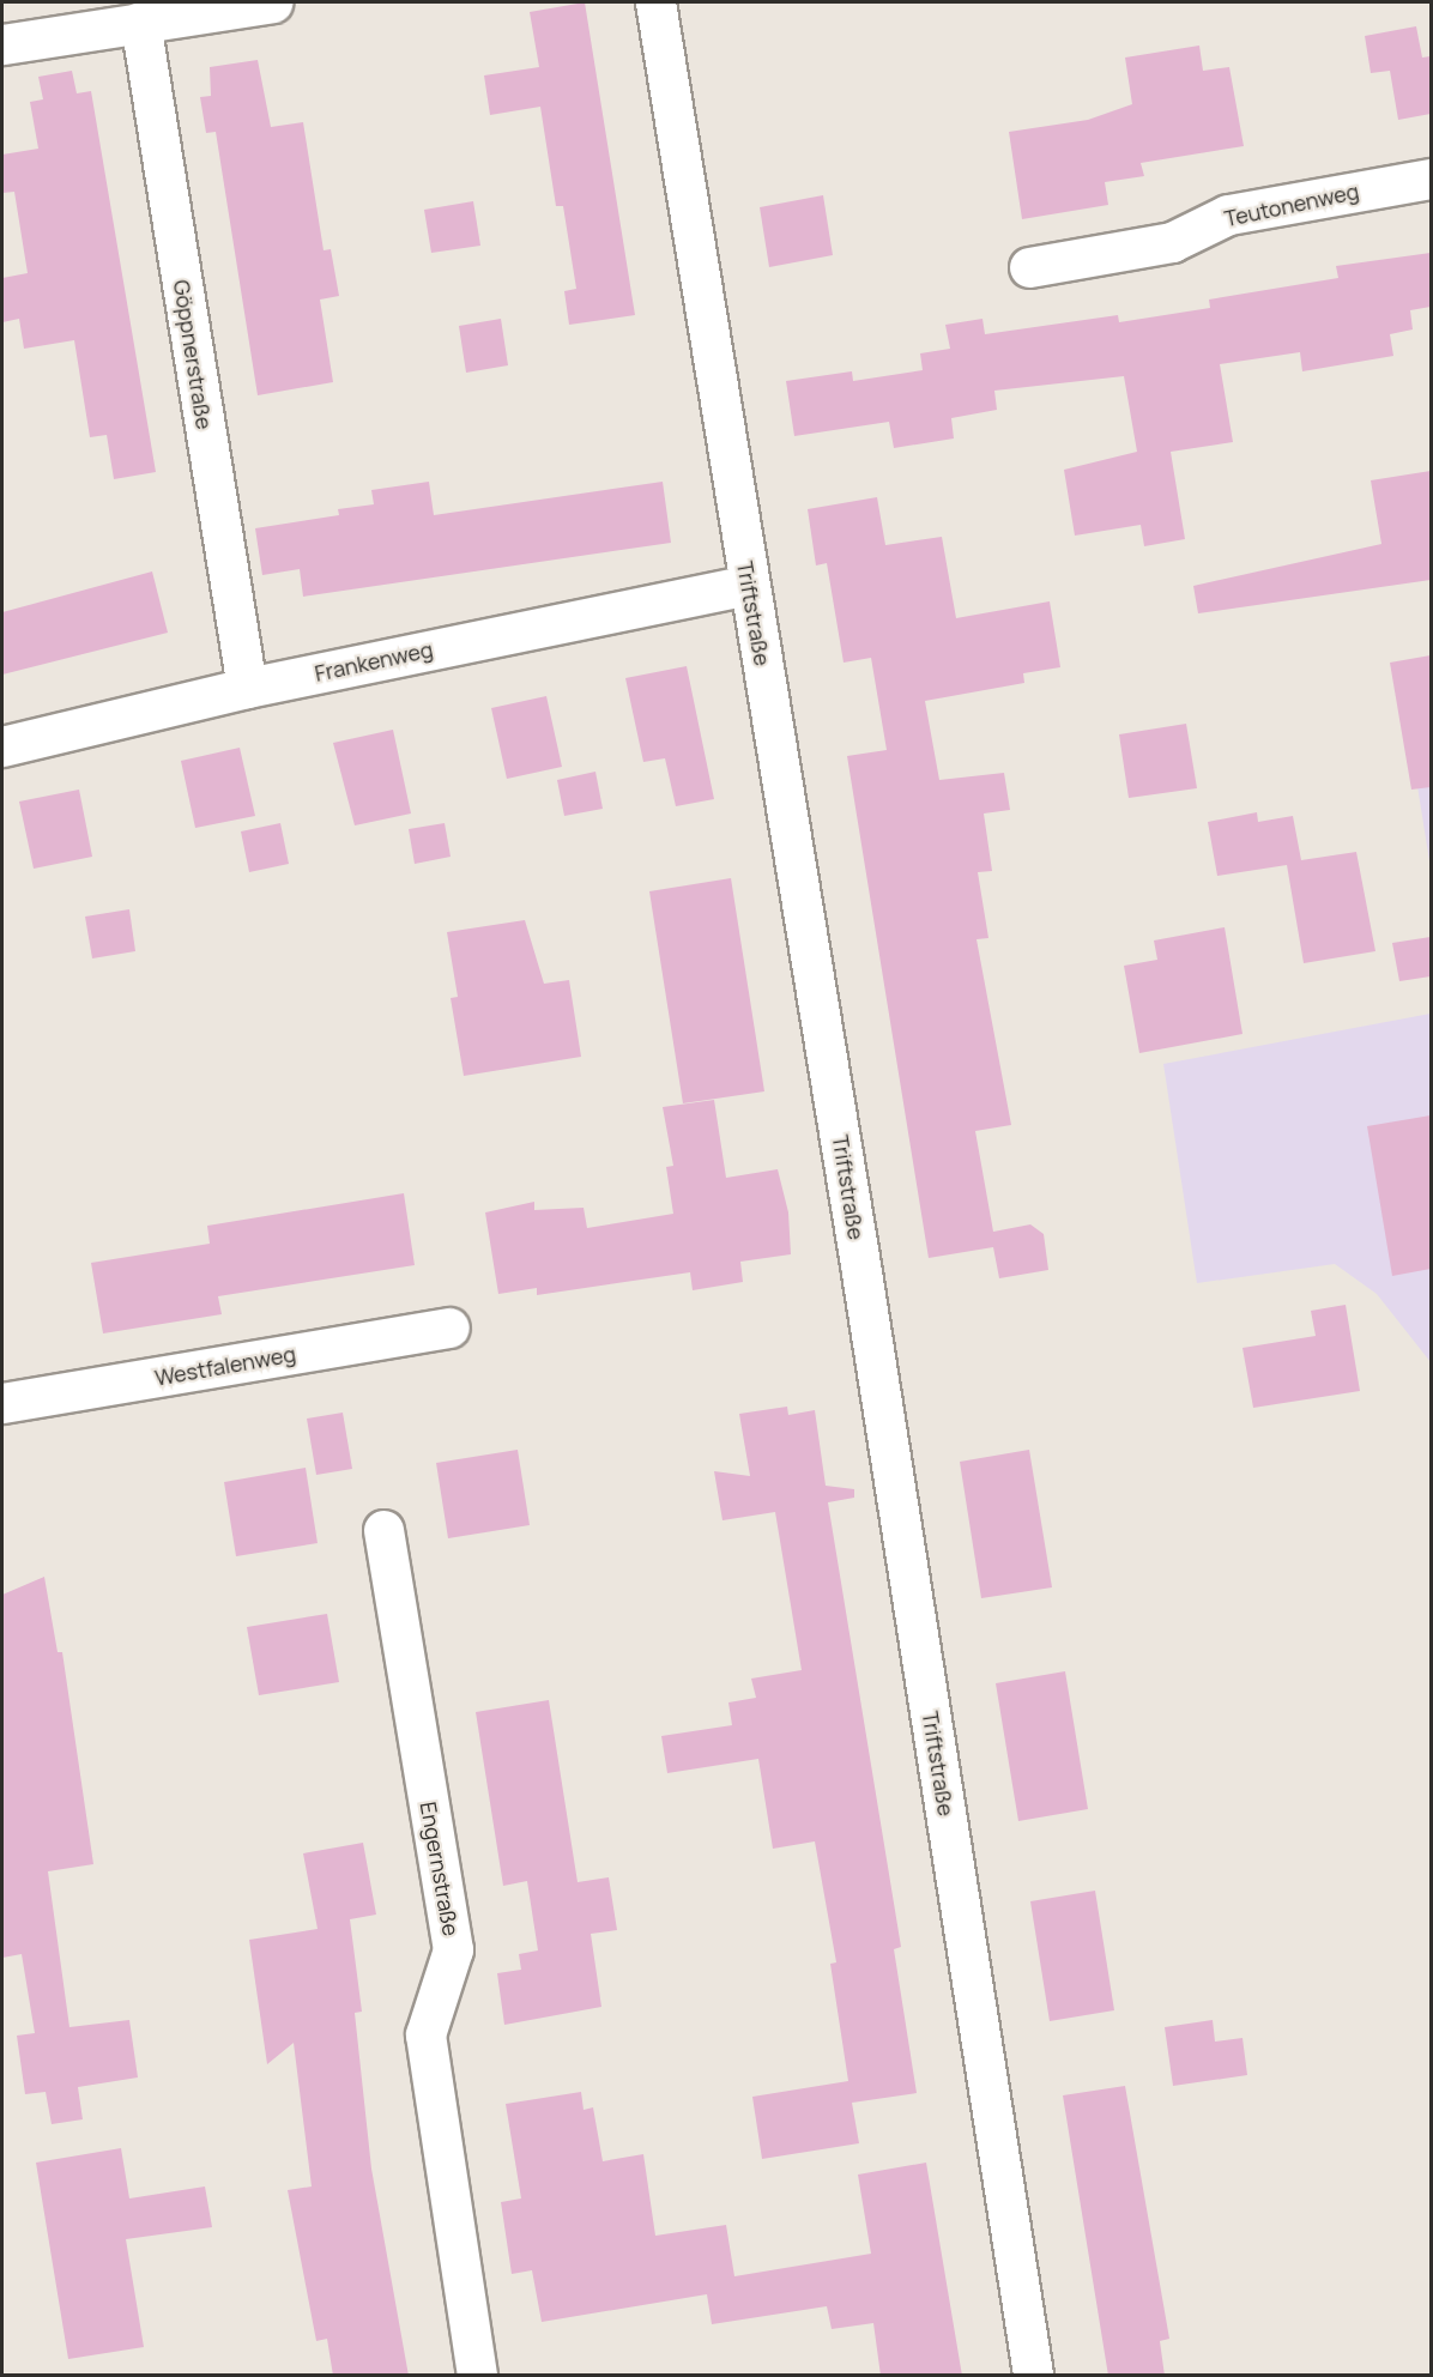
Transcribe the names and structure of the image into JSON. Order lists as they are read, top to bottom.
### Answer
{
  "streets": {
    "street": [
      "Teutonenweg",
      "Göppnerstraße",
      "Triftstraße",
      "Frankenweg",
      "Westfalenweg",
      "Engernstraße"
    ]
  },
  "crossings": [
    ["Göppnerstraße", "Frankenweg"],
    ["Triftstraße", "Frankenweg"]
  ]
}
